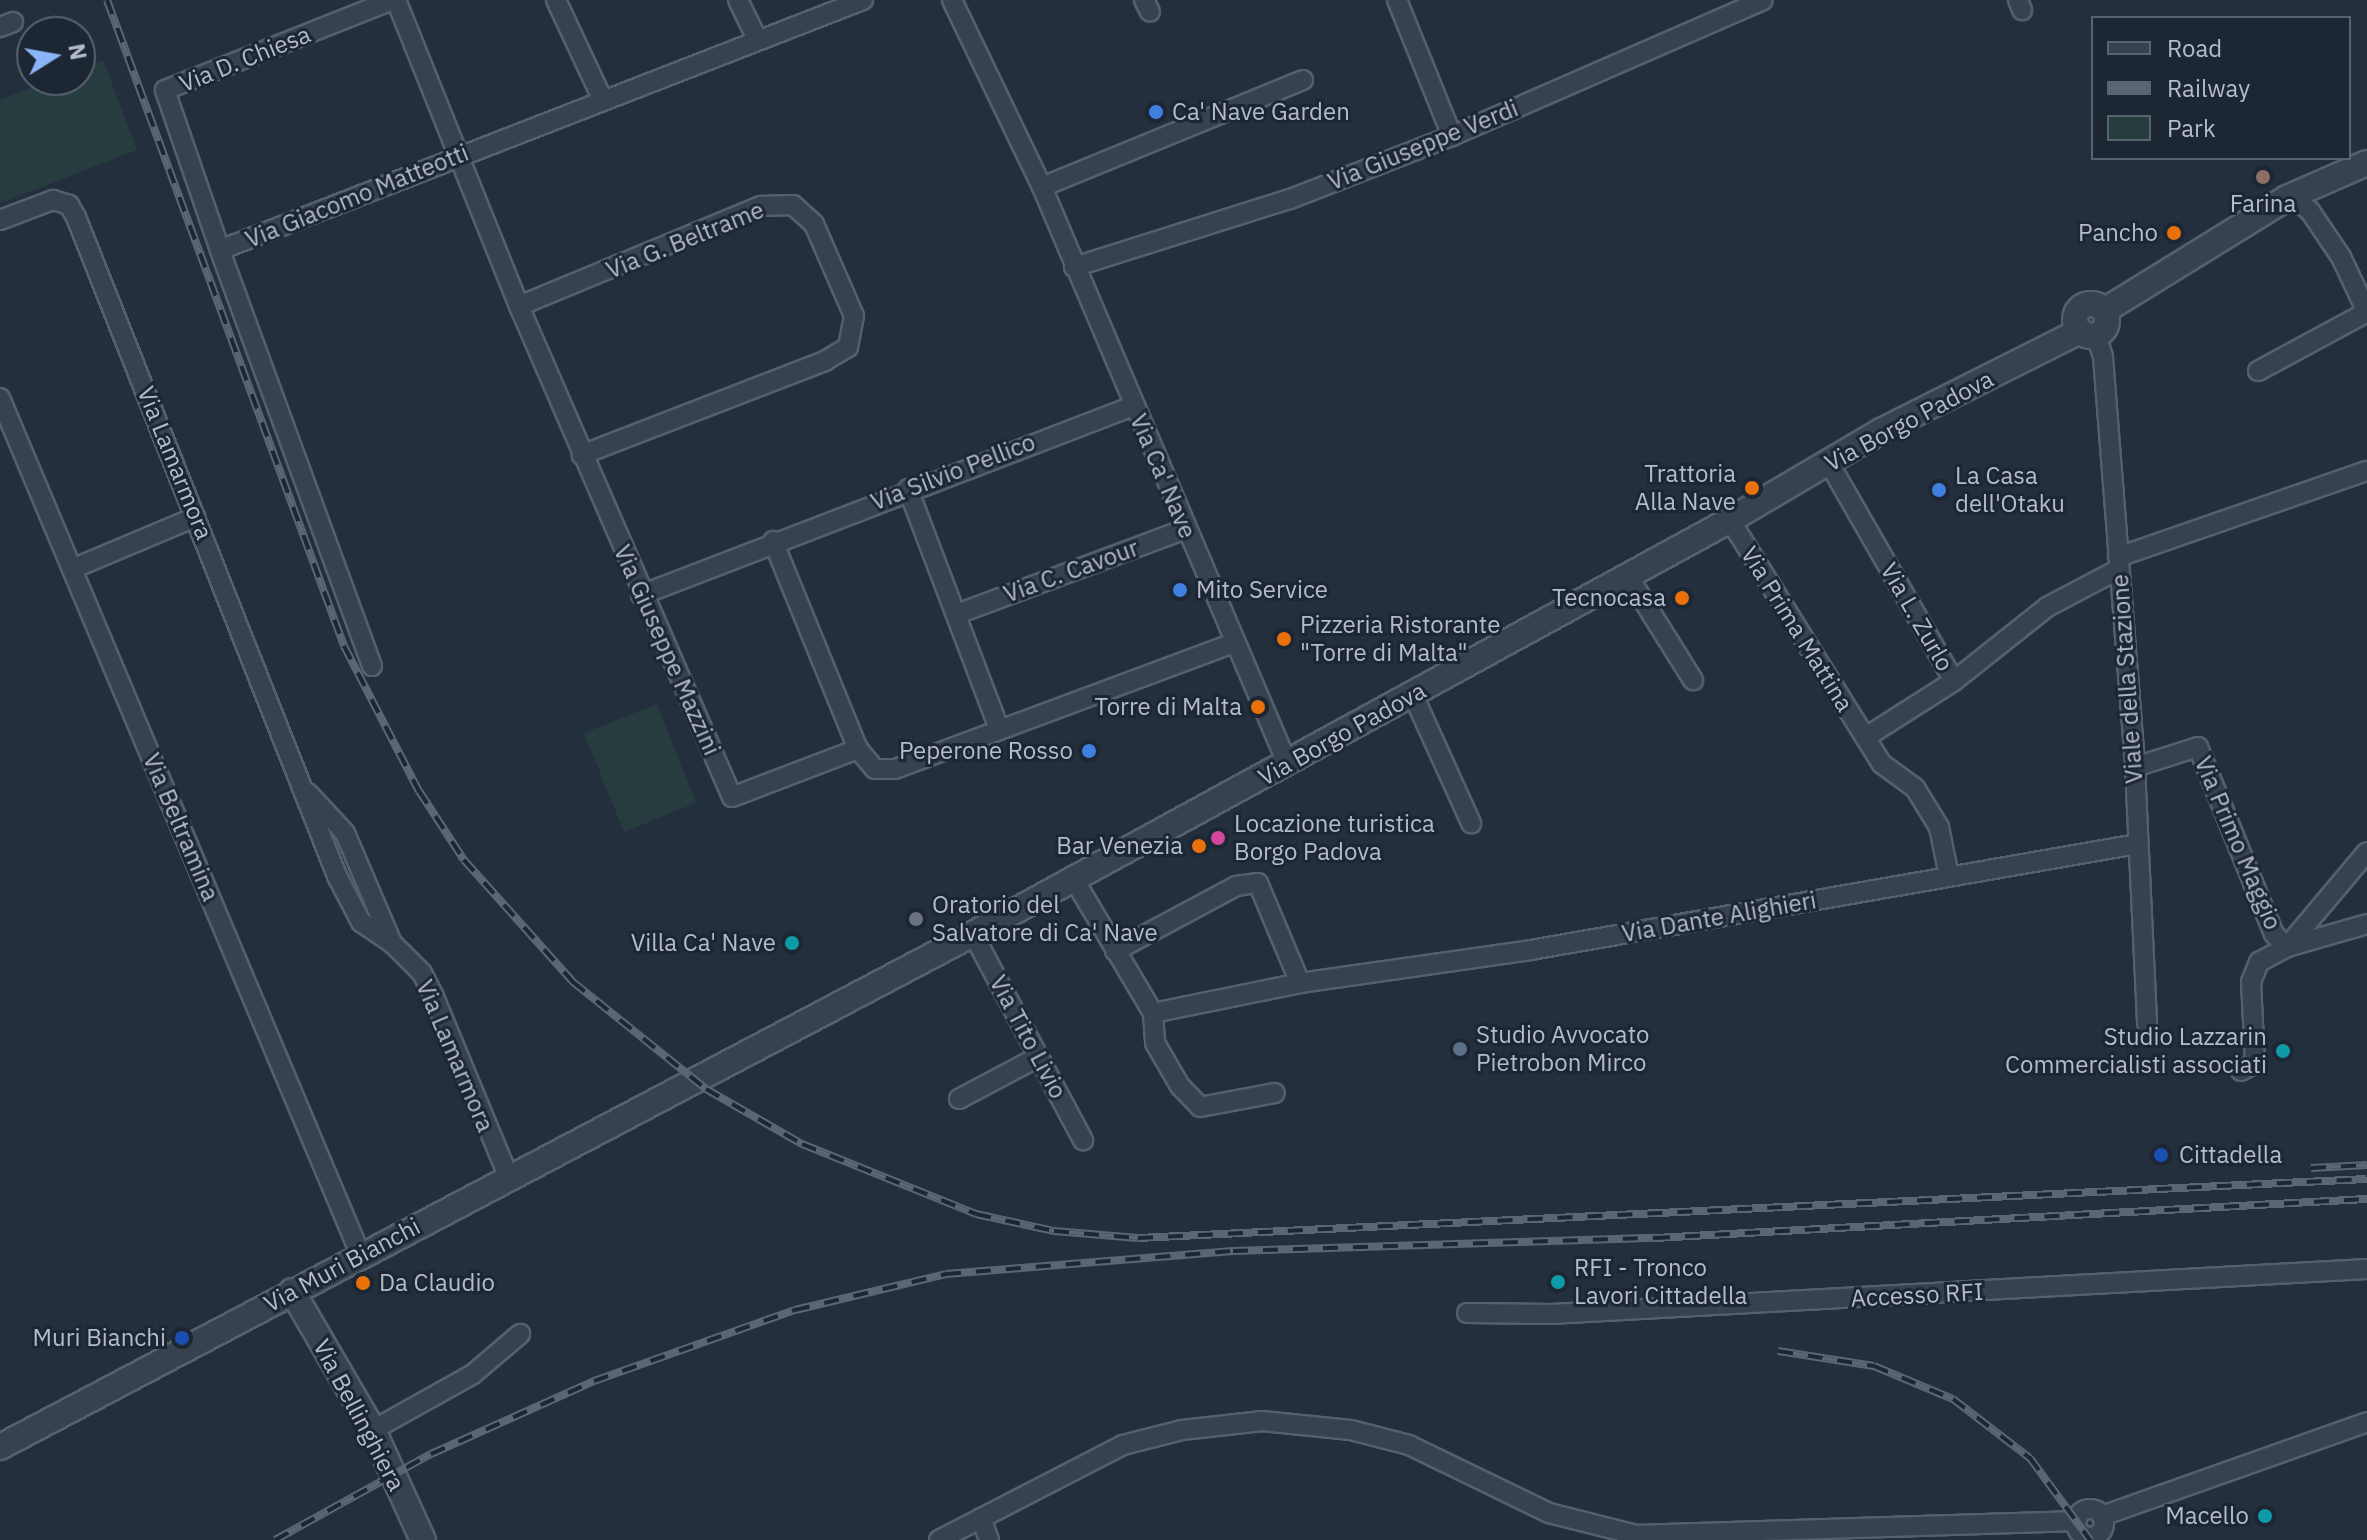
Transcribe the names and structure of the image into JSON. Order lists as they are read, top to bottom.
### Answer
{
  "streets": {
    "street": [
      "Via D. Chiesa",
      "Via Giuseppe Verdi",
      "Via Giacomo Matteotti",
      "Via G. Beltrame",
      "Via Borgo Padova",
      "Via Lamarmora",
      "Via Silvio Pellico",
      "Via Ca' Nave",
      "Via C. Cavour",
      "Via L. Zurlo",
      "Via Prima Mattina",
      "Via Giuseppe Mazzini",
      "Viale della Stazione",
      "Via Beltramina",
      "Via Primo Maggio",
      "Via Dante Alighieri",
      "Via Tito Livio",
      "Via Muri Bianchi",
      "Accesso RFI",
      "Via Bellinghiera"
    ]
  },
  "crossings": [
    ["Via D. Chiesa", "Via Giacomo Matteotti"],
    ["Via D. Chiesa", "Via Giuseppe Mazzini"],
    ["Via Giuseppe Verdi", "Via Ca' Nave"],
    ["Via Giacomo Matteotti", "Via Giuseppe Mazzini"],
    ["Via G. Beltrame", "Via Giuseppe Mazzini"],
    ["Via Borgo Padova", "Via Ca' Nave"],
    ["Via Borgo Padova", "Via L. Zurlo"],
    ["Via Borgo Padova", "Via Prima Mattina"],
    ["Via Borgo Padova", "Viale della Stazione"],
    ["Via Borgo Padova", "Via Tito Livio"],
    ["Via Borgo Padova", "Via Muri Bianchi"],
    ["Via Lamarmora", "Via Muri Bianchi"],
    ["Via Silvio Pellico", "Via Ca' Nave"],
    ["Via Silvio Pellico", "Via Giuseppe Mazzini"],
    ["Via Ca' Nave", "Via C. Cavour"],
    ["Via L. Zurlo", "Via Prima Mattina"],
    ["Via L. Zurlo", "Viale della Stazione"],
    ["Via Prima Mattina", "Via Dante Alighieri"],
    ["Viale della Stazione", "Via Primo Maggio"],
    ["Viale della Stazione", "Via Dante Alighieri"],
    ["Via Beltramina", "Via Muri Bianchi"],
    ["Via Muri Bianchi", "Via Bellinghiera"]
  ],
  "places": [
    "Ca' Nave Garden",
    "Farina",
    "Pancho",
    "Trattoria Alla Nave",
    "La Casa dell'Otaku",
    "Mito Service",
    "Tecnocasa",
    "Pizzeria Ristorante \"Torre di Malta\"",
    "Torre di Malta",
    "Peperone Rosso",
    "Locazione turistica Borgo Padova",
    "Bar Venezia",
    "Oratorio del Salvatore di Ca' Nave",
    "Villa Ca' Nave",
    "Studio Avvocato Pietrobon Mirco",
    "Studio Lazzarin Commercialisti associati",
    "Cittadella",
    "RFI - Tronco Lavori Cittadella",
    "Da Claudio",
    "Muri Bianchi",
    "Macello"
  ],
  "legend": ["Road", "Railway", "Park"],
  "north": "right"
}
